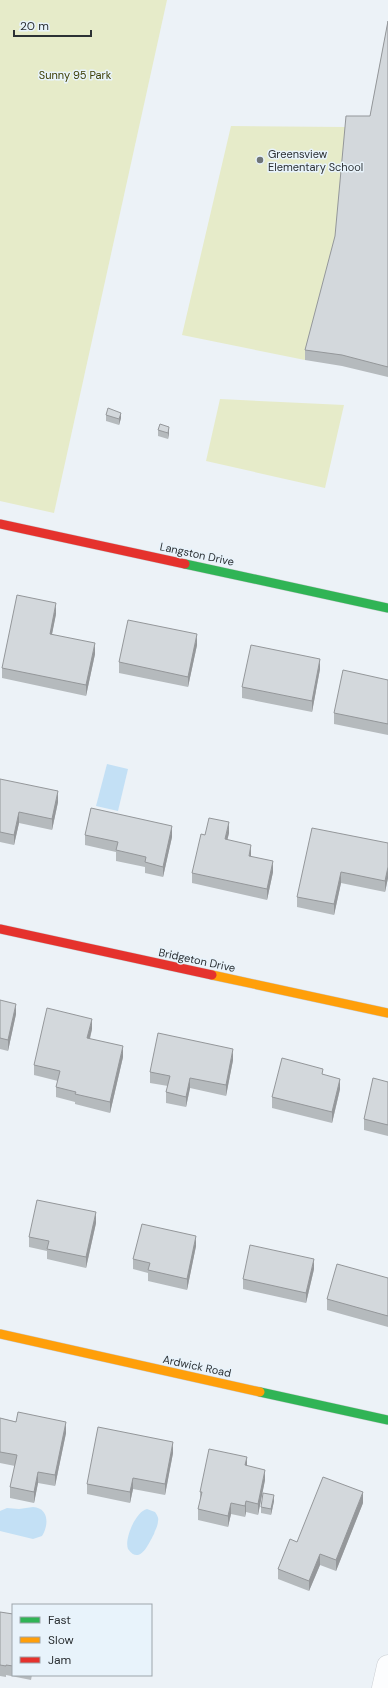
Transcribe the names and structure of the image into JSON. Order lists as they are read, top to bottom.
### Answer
{
  "streets": {
    "street": ["Langston Drive", "Bridgeton Drive", "Ardwick Road"]
  },
  "parks": ["Sunny 95 Park"],
  "places": ["Greensview Elementary School"],
  "legend": ["Fast", "Slow", "Jam"],
  "scale_bar": "20 m"
}
